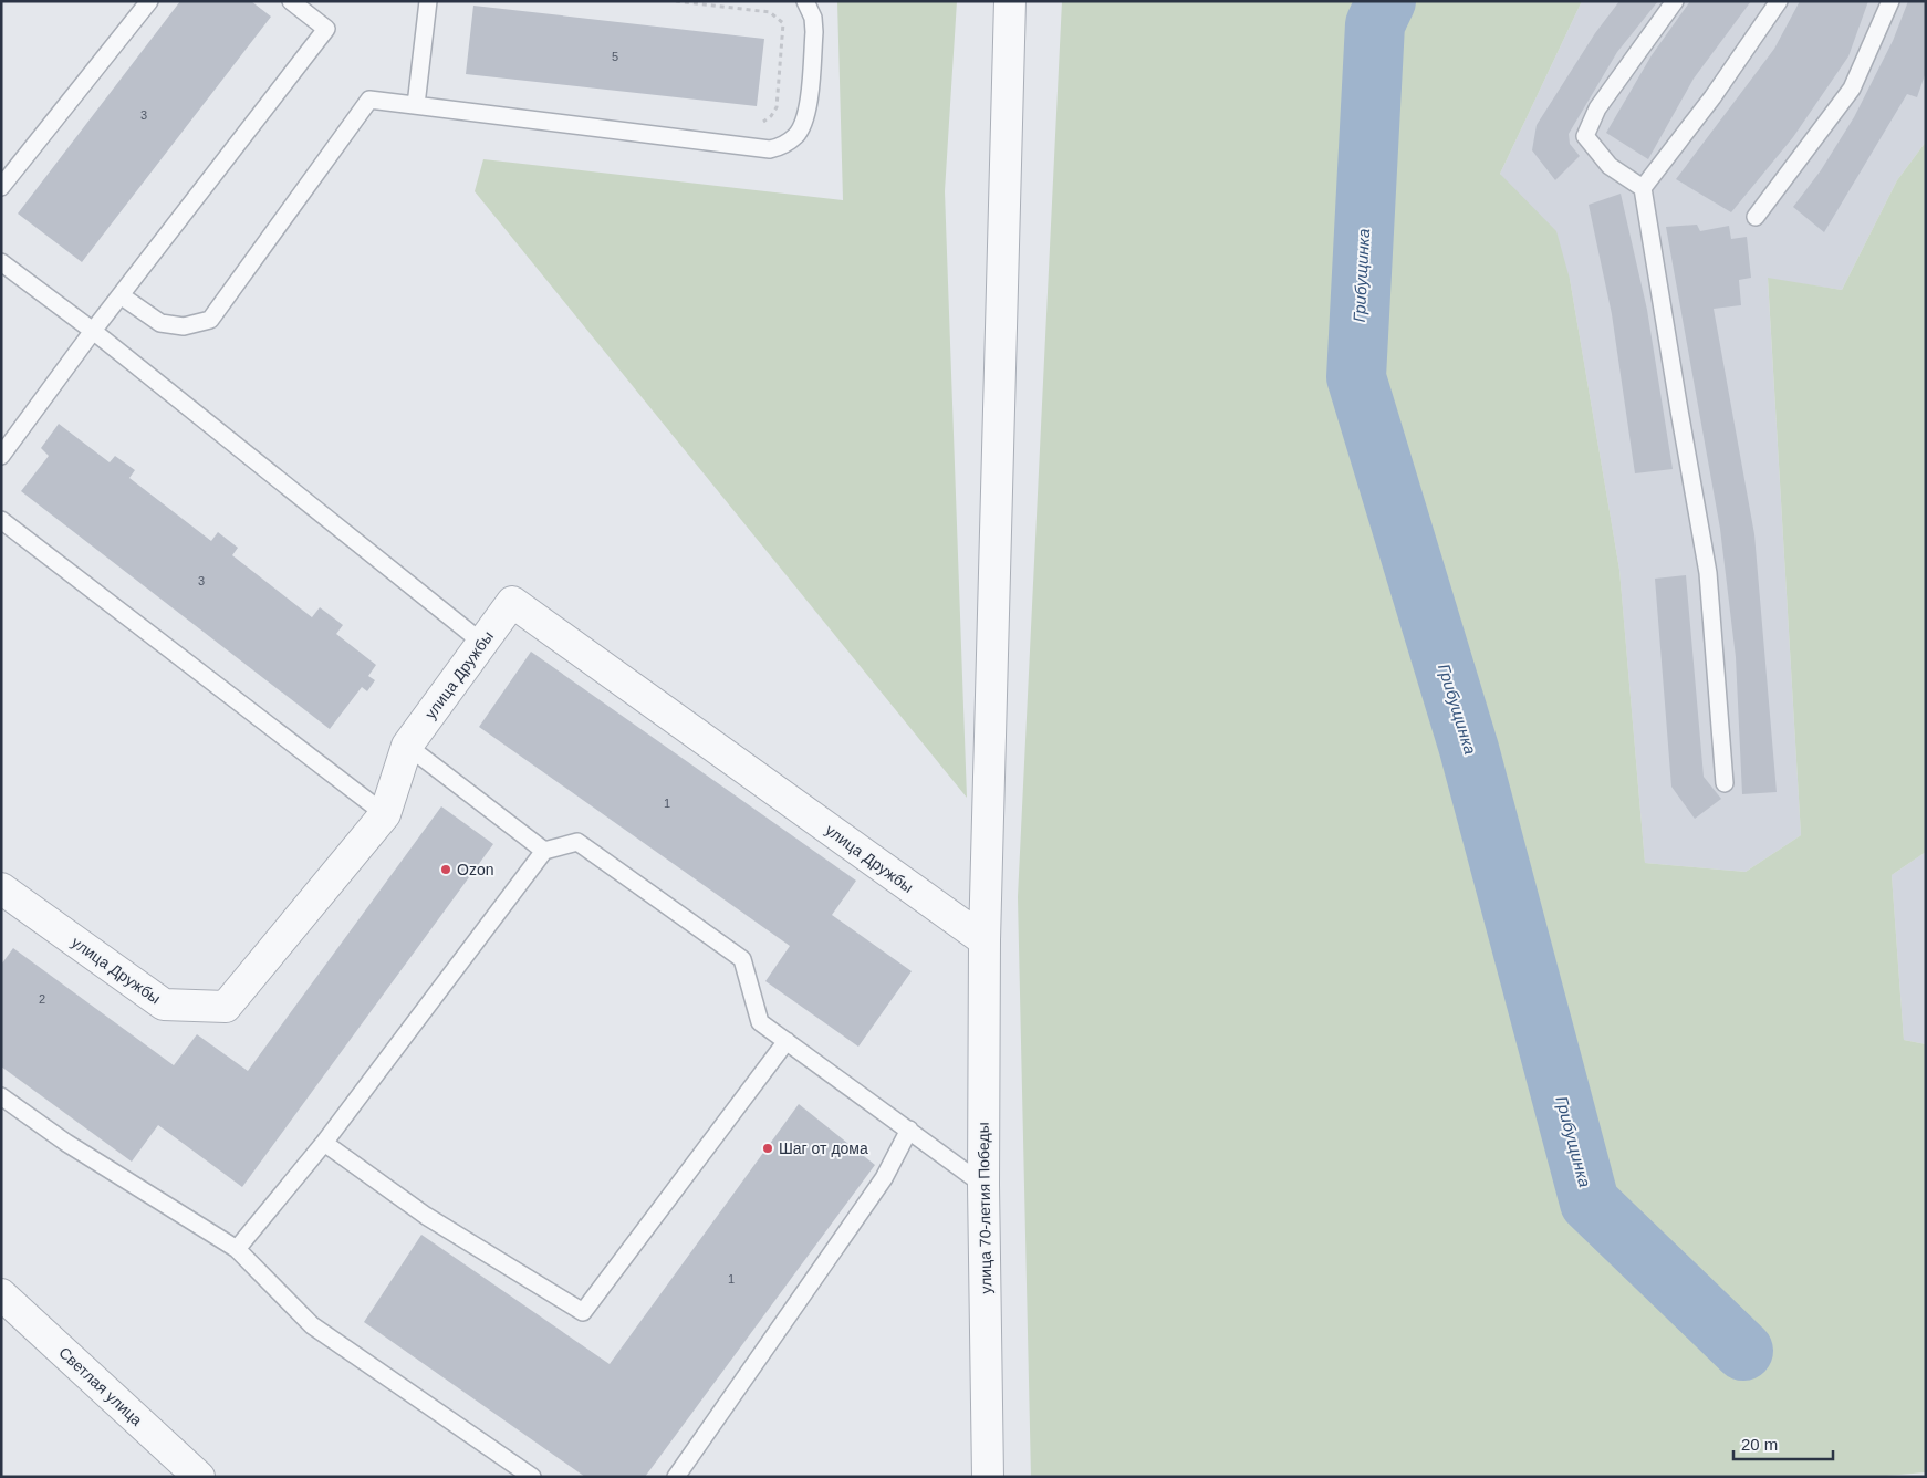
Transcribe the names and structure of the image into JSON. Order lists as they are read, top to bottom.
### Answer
{
  "streets": {
    "street": ["улица Дружбы", "улица 70-летия Победы", "Светлая улица"]
  },
  "crossings": [
    ["улица Дружбы", "улица 70-летия Победы"]
  ],
  "water": ["Грибущинка"],
  "places": ["Ozon", "Шаг от дома"],
  "house_numbers": [
    "5",
    "3",
    "3",
    "1",
    "2",
    "1"
  ],
  "scale_bar": "20 m"
}
